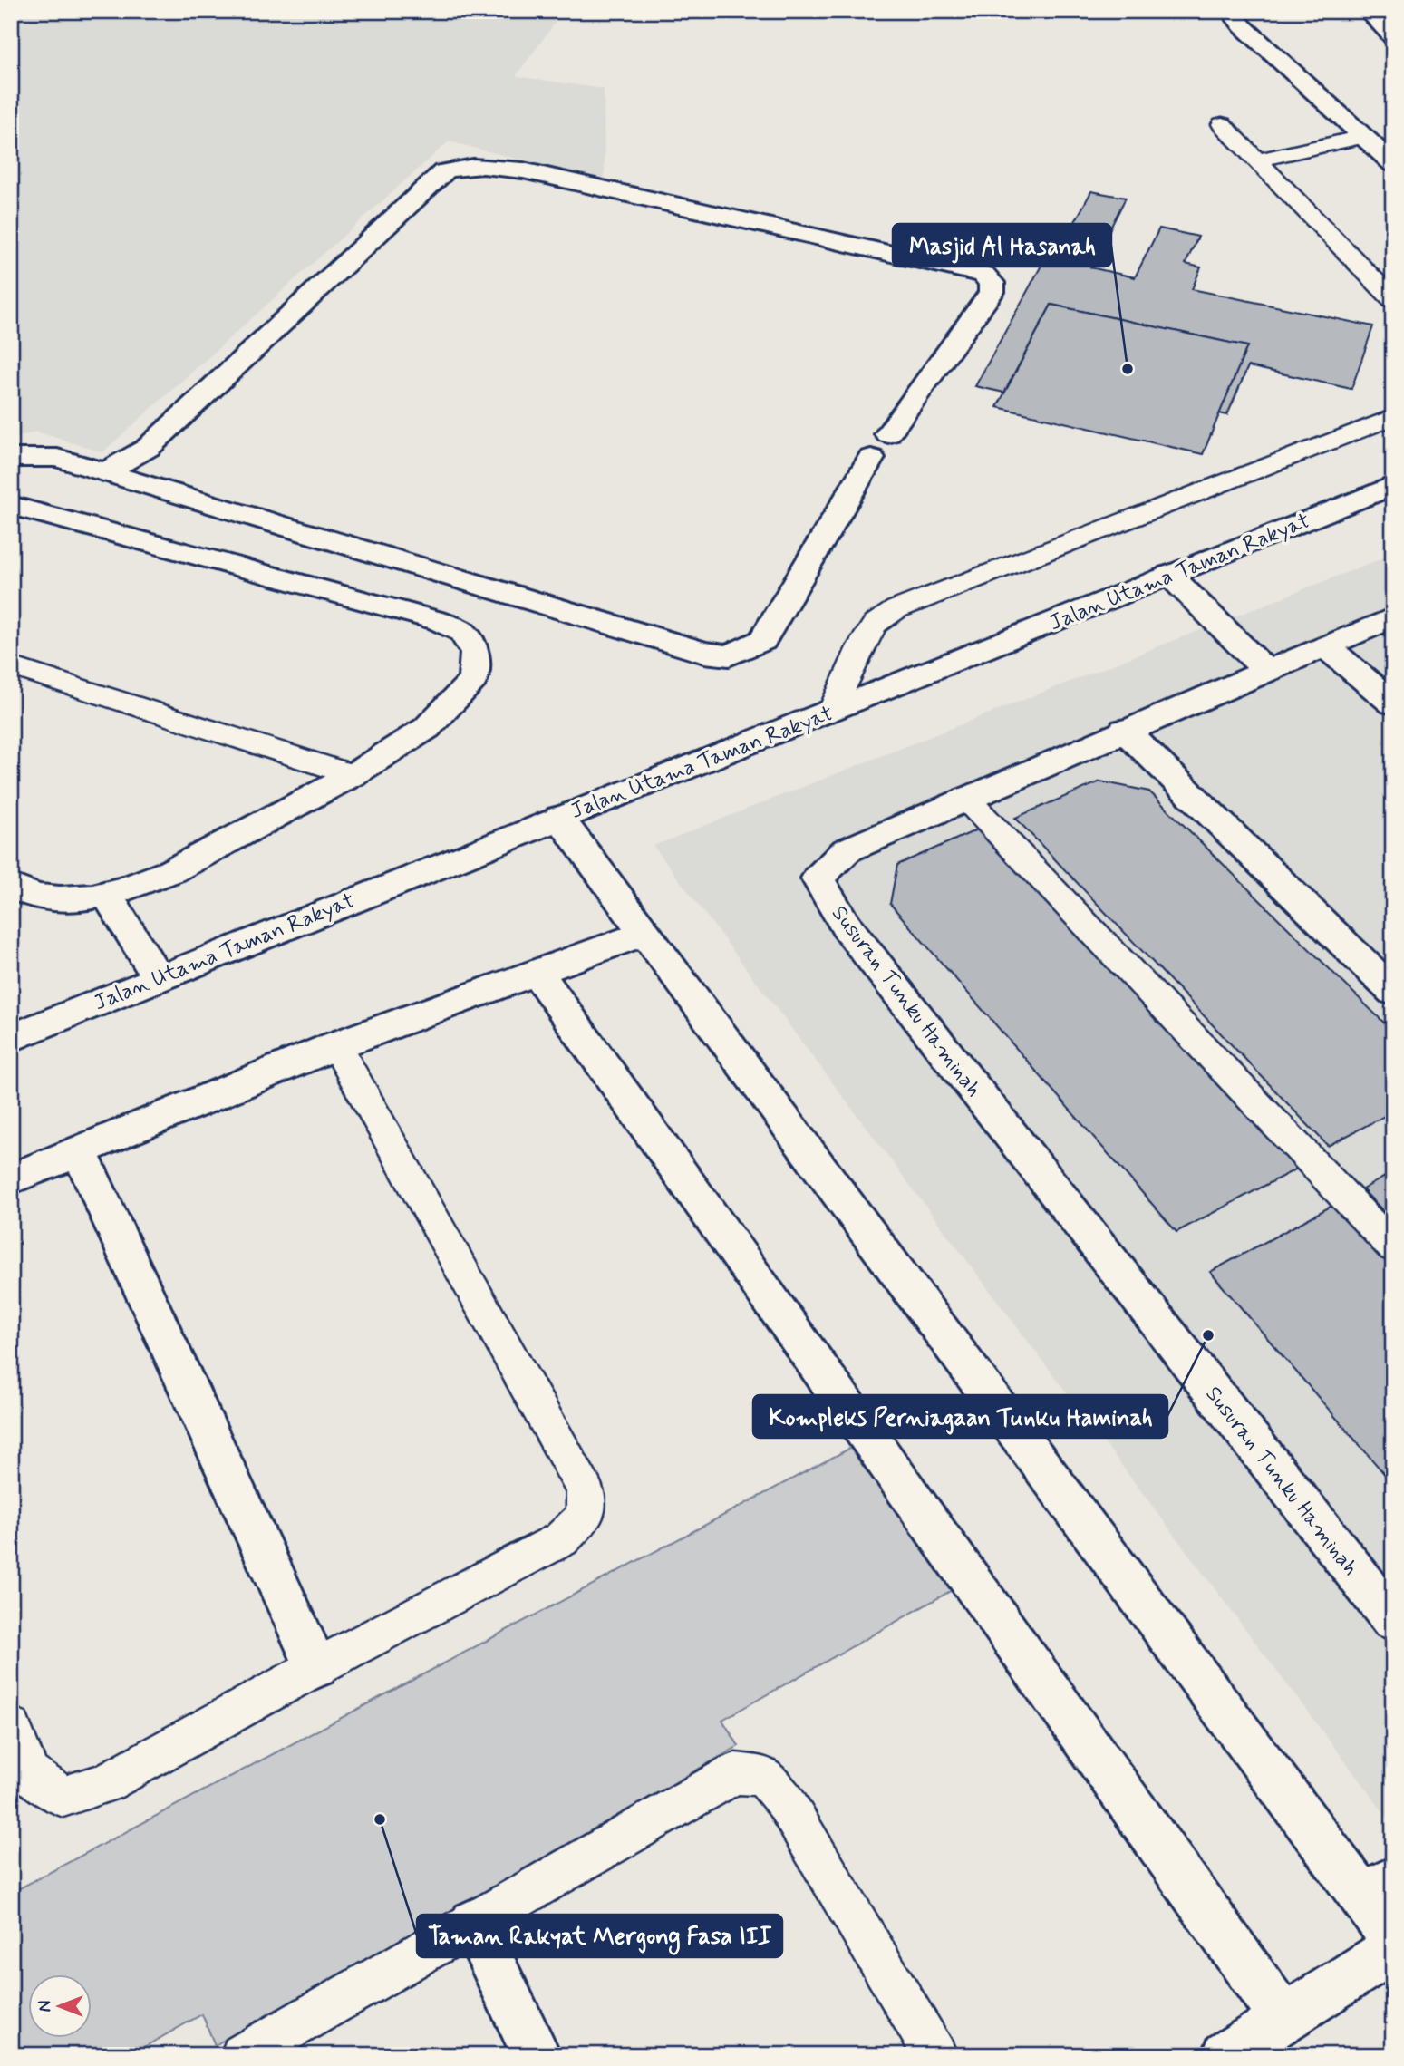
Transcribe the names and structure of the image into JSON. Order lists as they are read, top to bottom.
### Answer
{
  "streets": {
    "street": ["Jalan Utama Taman Rakyat", "Susuran Tunku Haminah"]
  },
  "places": ["Masjid Al Hasanah", "Kompleks Perniagaan Tunku Haminah", "Taman Rakyat Mergong Fasa III"],
  "north": "left"
}
